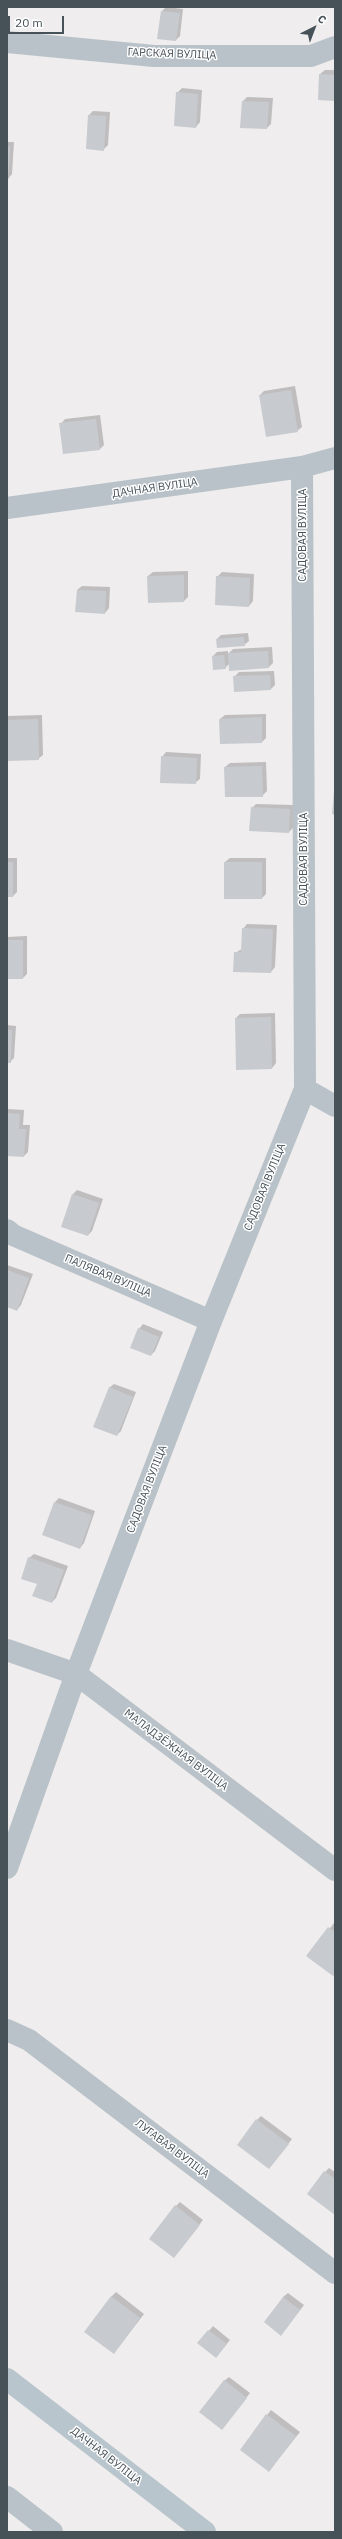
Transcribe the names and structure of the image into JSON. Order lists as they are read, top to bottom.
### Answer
{
  "streets": {
    "street": [
      "ГАРСКАЯ ВУЛІЦА",
      "ДАЧНАЯ ВУЛІЦА",
      "САДОВАЯ ВУЛІЦА",
      "ПАЛЯВАЯ ВУЛІЦА",
      "МАЛАДЗЁЖНАЯ ВУЛІЦА",
      "ЛУГАВАЯ ВУЛІЦА"
    ]
  },
  "crossings": [
    ["ДАЧНАЯ ВУЛІЦА", "САДОВАЯ ВУЛІЦА"],
    ["САДОВАЯ ВУЛІЦА", "ПАЛЯВАЯ ВУЛІЦА"],
    ["САДОВАЯ ВУЛІЦА", "МАЛАДЗЁЖНАЯ ВУЛІЦА"]
  ],
  "scale_bar": "20 m",
  "north": "top right"
}
